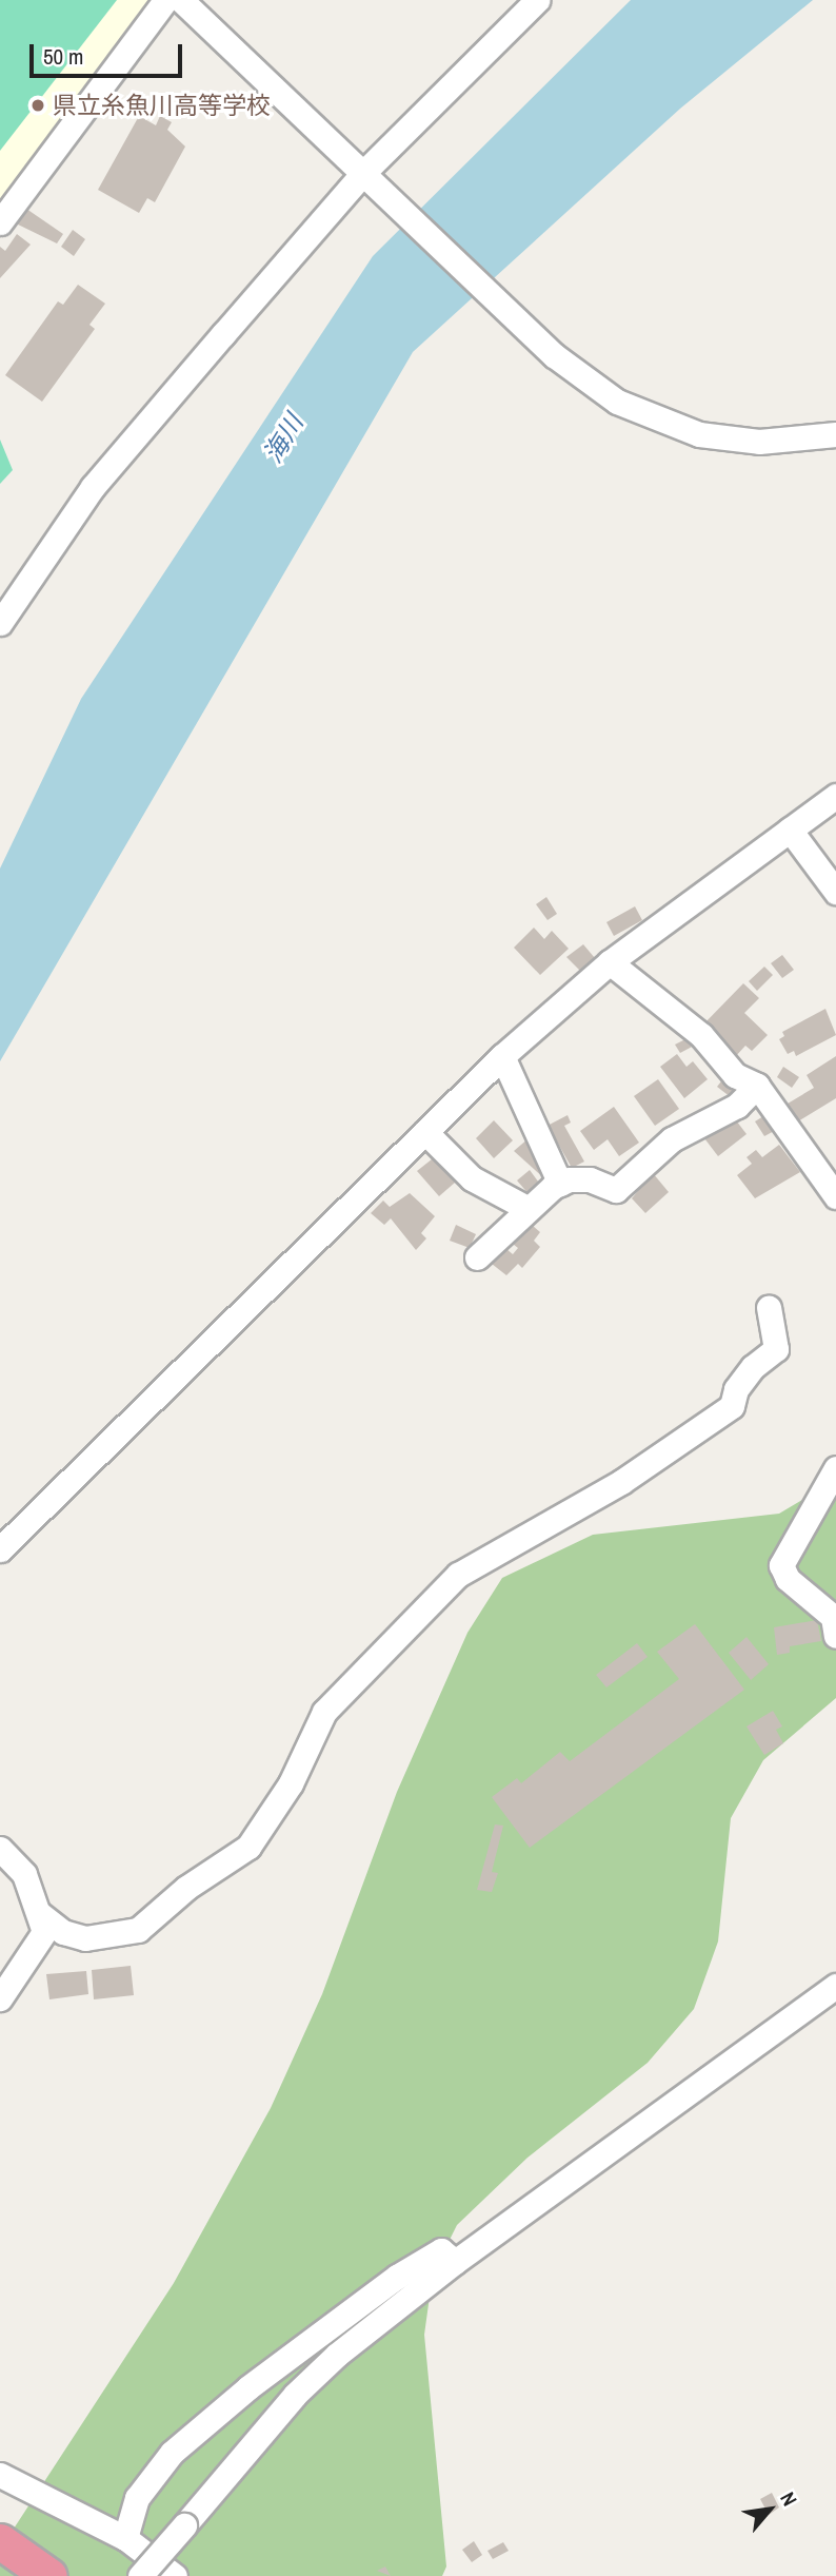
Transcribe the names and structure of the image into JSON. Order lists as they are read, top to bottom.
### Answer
{
  "water": ["海川"],
  "places": ["県立糸魚川高等学校"],
  "scale_bar": "50 m",
  "north": "top right"
}
